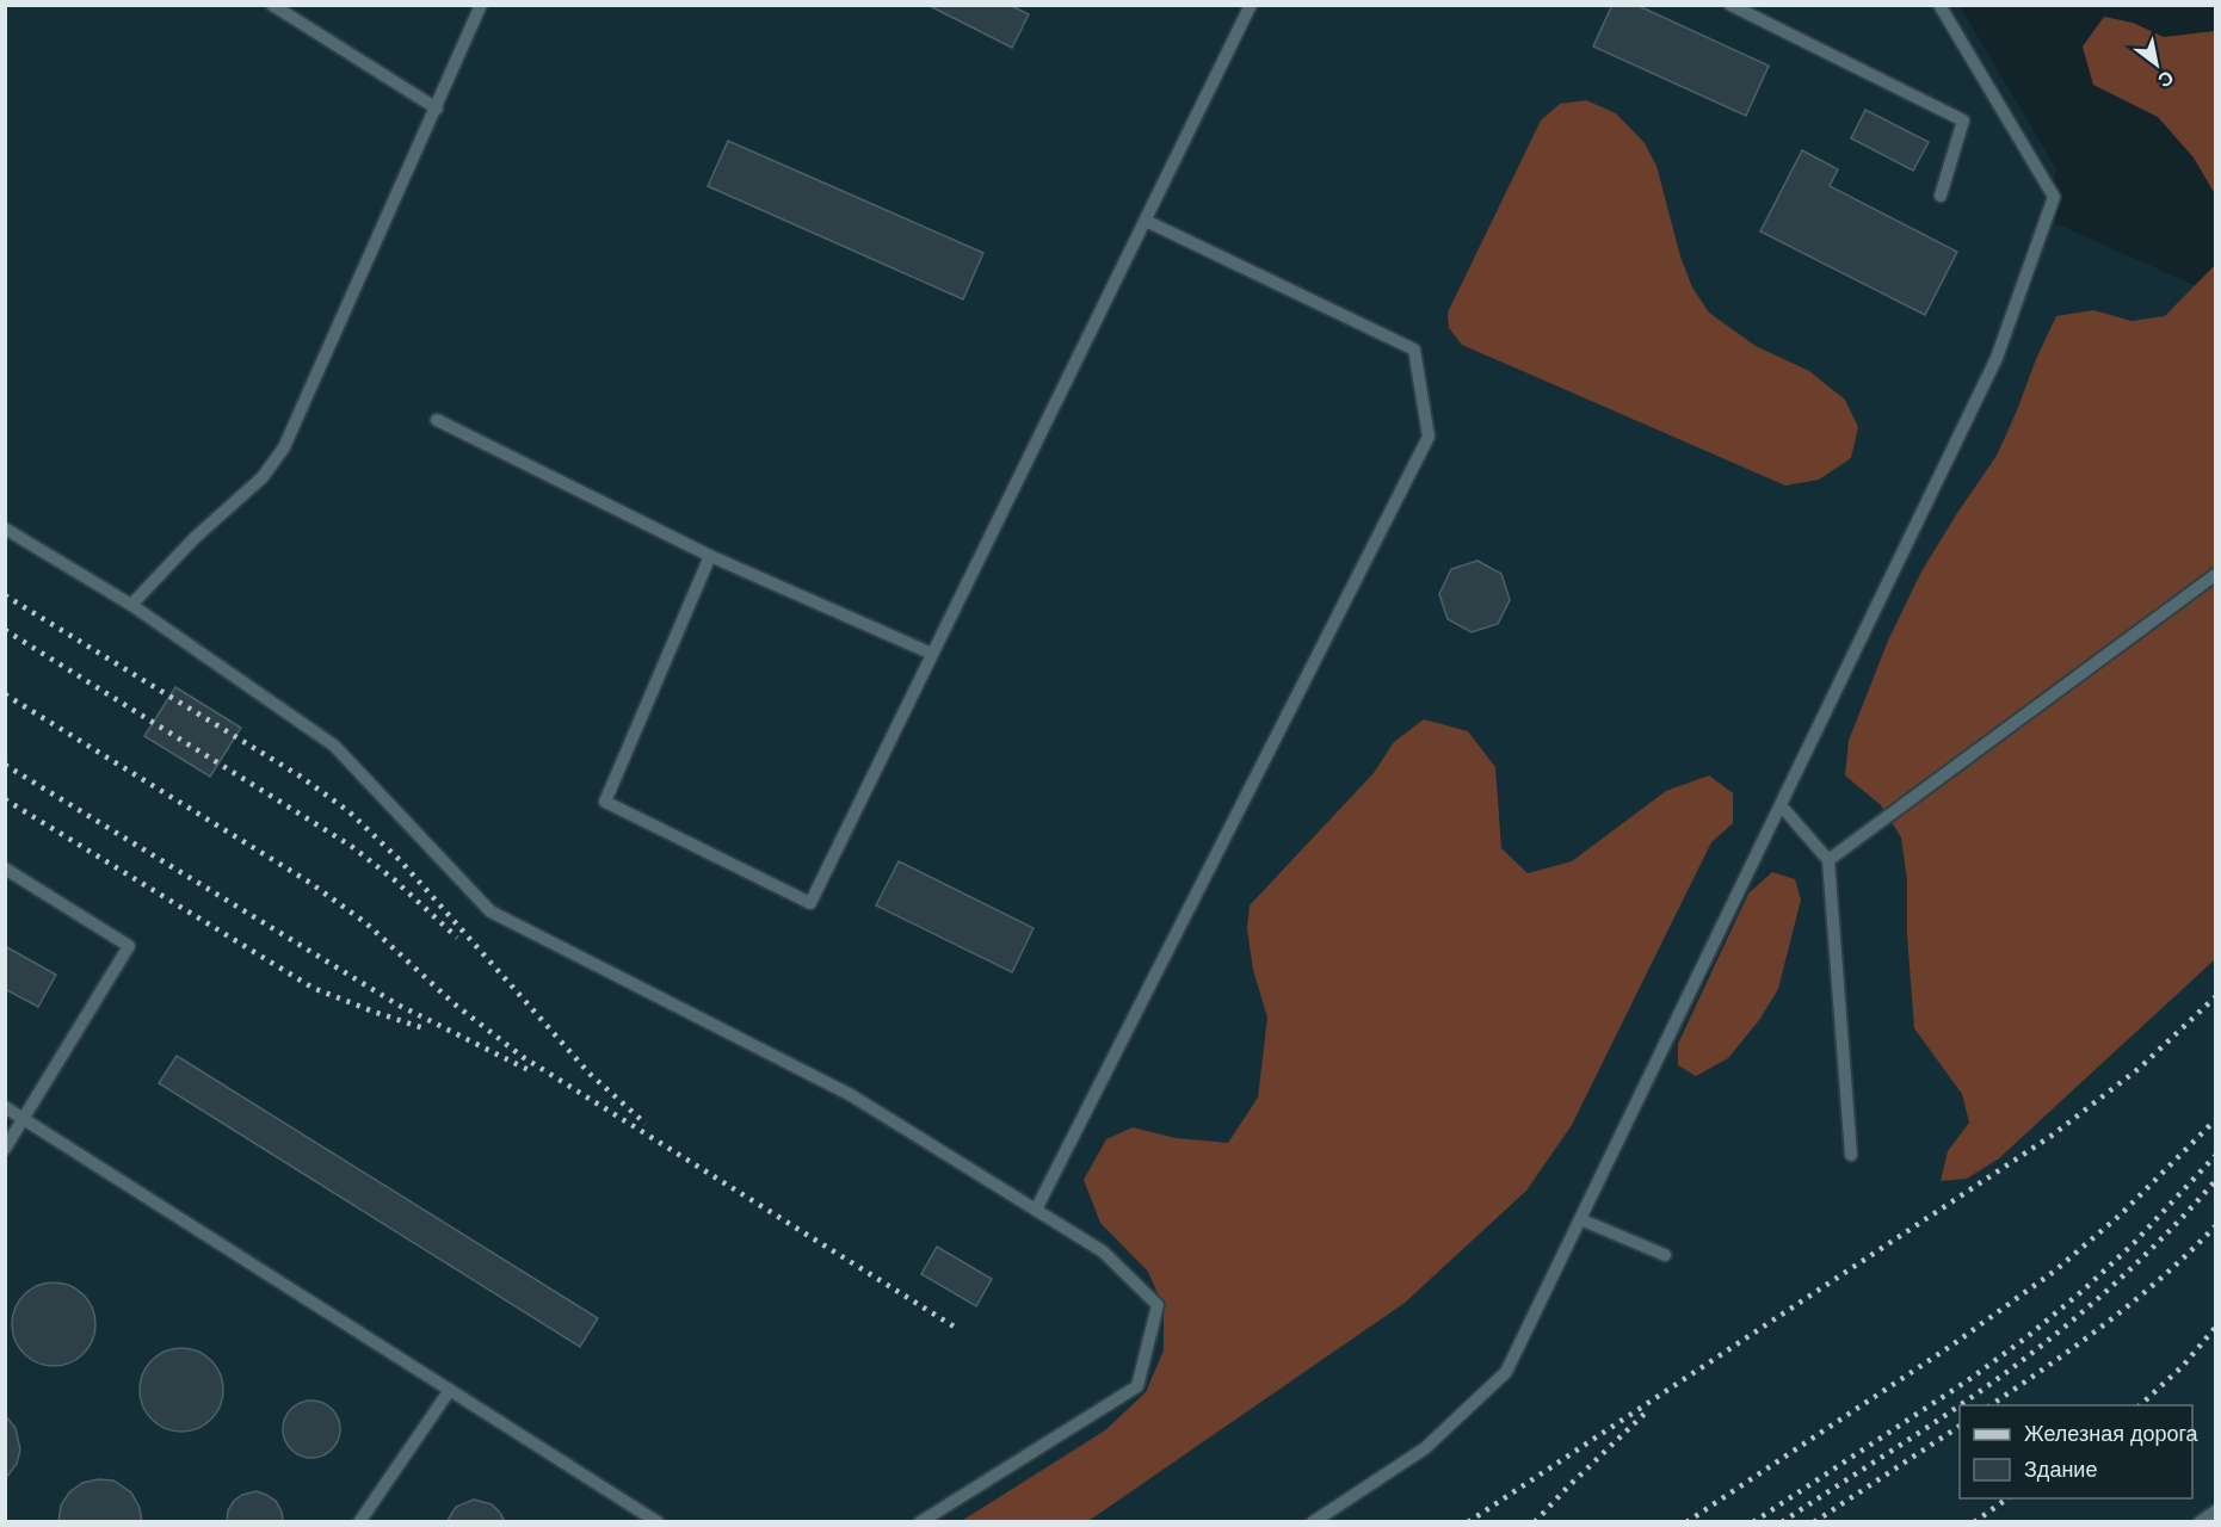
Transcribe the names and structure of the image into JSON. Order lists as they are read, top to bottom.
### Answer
{
  "legend": ["Железная дорога", "Здание"],
  "north": "bottom right"
}
